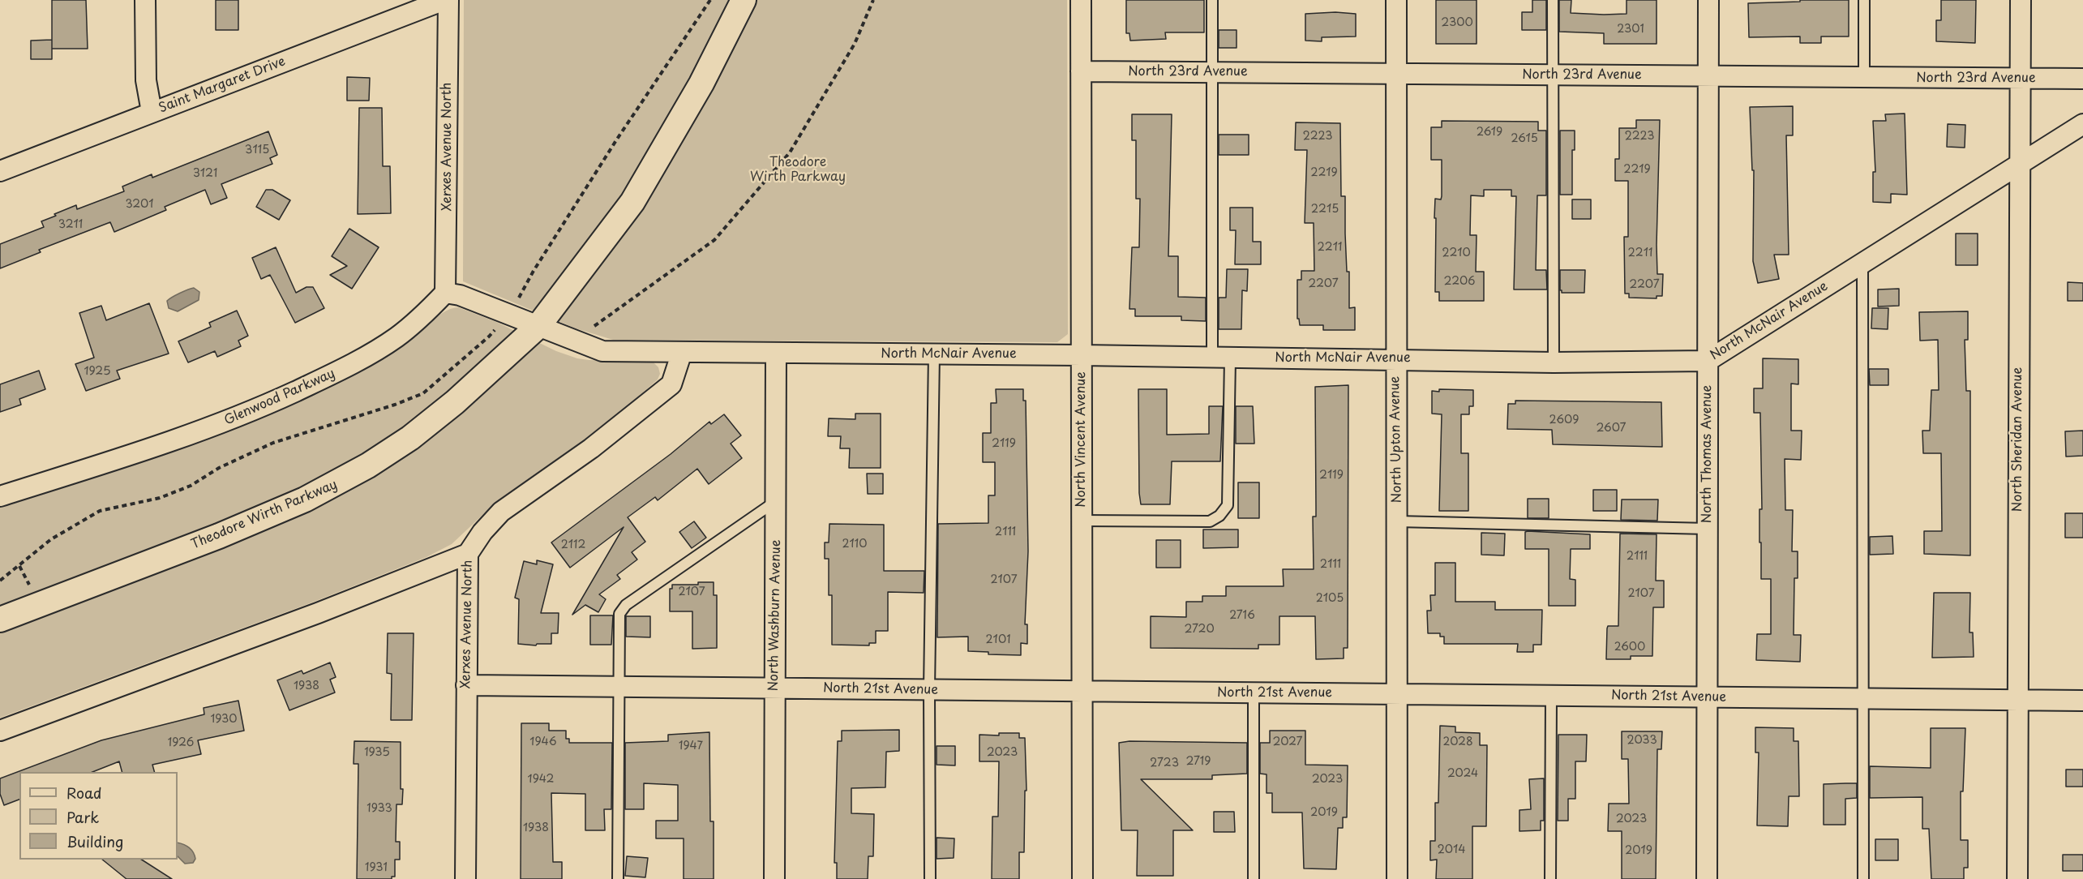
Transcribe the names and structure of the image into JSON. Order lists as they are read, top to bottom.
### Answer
{
  "streets": {
    "street": [
      "North 23rd Avenue",
      "Saint Margaret Drive",
      "Xerxes Avenue North",
      "North McNair Avenue",
      "Glenwood Parkway",
      "North Vincent Avenue",
      "North Upton Avenue",
      "North Sheridan Avenue",
      "North Thomas Avenue",
      "Theodore Wirth Parkway",
      "North Washburn Avenue",
      "North 21st Avenue"
    ]
  },
  "crossings": [
    ["North 23rd Avenue", "North Vincent Avenue"],
    ["North 23rd Avenue", "North Upton Avenue"],
    ["North 23rd Avenue", "North Sheridan Avenue"],
    ["North 23rd Avenue", "North Thomas Avenue"],
    ["Xerxes Avenue North", "North McNair Avenue"],
    ["Xerxes Avenue North", "Glenwood Parkway"],
    ["Xerxes Avenue North", "North 21st Avenue"],
    ["North McNair Avenue", "North Vincent Avenue"],
    ["North McNair Avenue", "North Upton Avenue"],
    ["North McNair Avenue", "North Sheridan Avenue"],
    ["North McNair Avenue", "North Thomas Avenue"],
    ["North McNair Avenue", "Theodore Wirth Parkway"],
    ["North McNair Avenue", "North Washburn Avenue"],
    ["North Vincent Avenue", "North 21st Avenue"],
    ["North Upton Avenue", "North 21st Avenue"],
    ["North Sheridan Avenue", "North 21st Avenue"],
    ["North Thomas Avenue", "North 21st Avenue"],
    ["North Washburn Avenue", "North 21st Avenue"]
  ],
  "parks": ["Theodore Wirth Parkway"],
  "house_numbers": [
    "2300",
    "2301",
    "2619",
    "2223",
    "2223",
    "2615",
    "3115",
    "2219",
    "2219",
    "3121",
    "3201",
    "2215",
    "3211",
    "2211",
    "2210",
    "2211",
    "2206",
    "2207",
    "2207",
    "1925",
    "2609",
    "2607",
    "2119",
    "2119",
    "2111",
    "2110",
    "2112",
    "2111",
    "2111",
    "2107",
    "2107",
    "2107",
    "2105",
    "2716",
    "2720",
    "2101",
    "2600",
    "1938",
    "1930",
    "2033",
    "1946",
    "2027",
    "2028",
    "1926",
    "1947",
    "1935",
    "2023",
    "2719",
    "2723",
    "2024",
    "1942",
    "2023",
    "1933",
    "2019",
    "2023",
    "1938",
    "2014",
    "2019",
    "1931"
  ],
  "legend": ["Road", "Park", "Building"]
}
